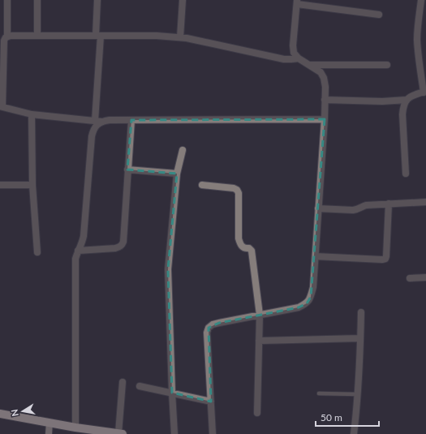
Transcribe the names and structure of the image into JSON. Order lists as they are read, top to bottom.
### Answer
{
  "scale_bar": "50 m",
  "north": "left"
}
